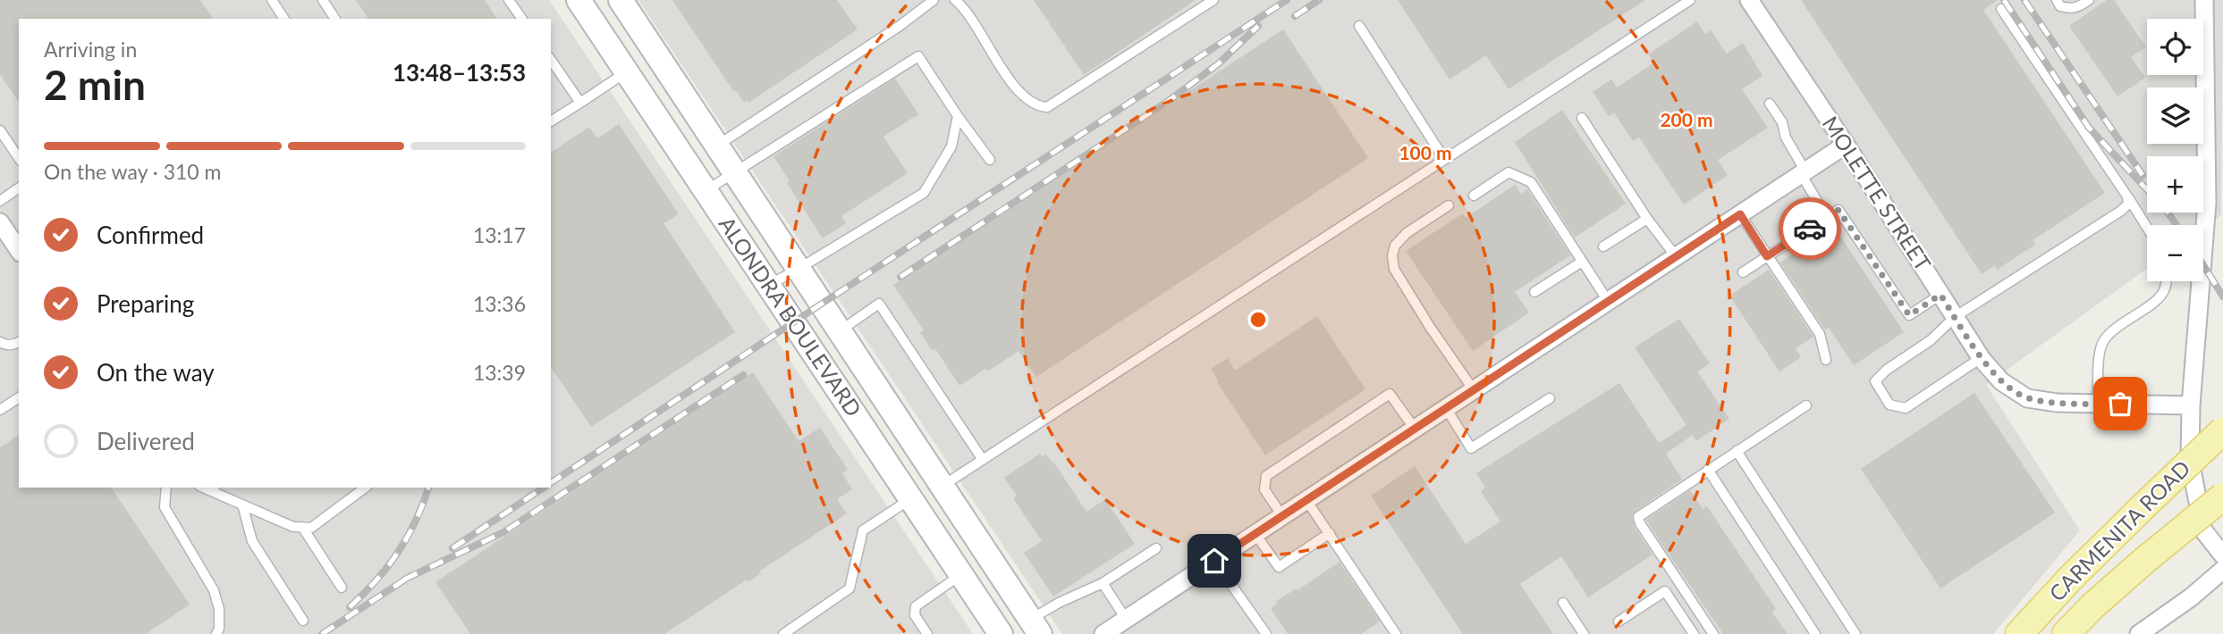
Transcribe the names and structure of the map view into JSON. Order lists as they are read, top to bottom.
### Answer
{
  "streets": {
    "main road": ["ALONDRA BOULEVARD", "CARMENITA ROAD"],
    "street": ["MOLETTE STREET"]
  },
  "page": {
    "map_buttons": ["+", "−"],
    "heading": ["2 min", "Arriving in", "13:48–13:53"],
    "bar": "On the way · 310 m",
    "list": [
      ["Confirmed", "13:17"],
      ["Preparing", "13:36"],
      ["On the way", "13:39"],
      "Delivered"
    ]
  },
  "rings": ["200 m", "100 m"]
}
